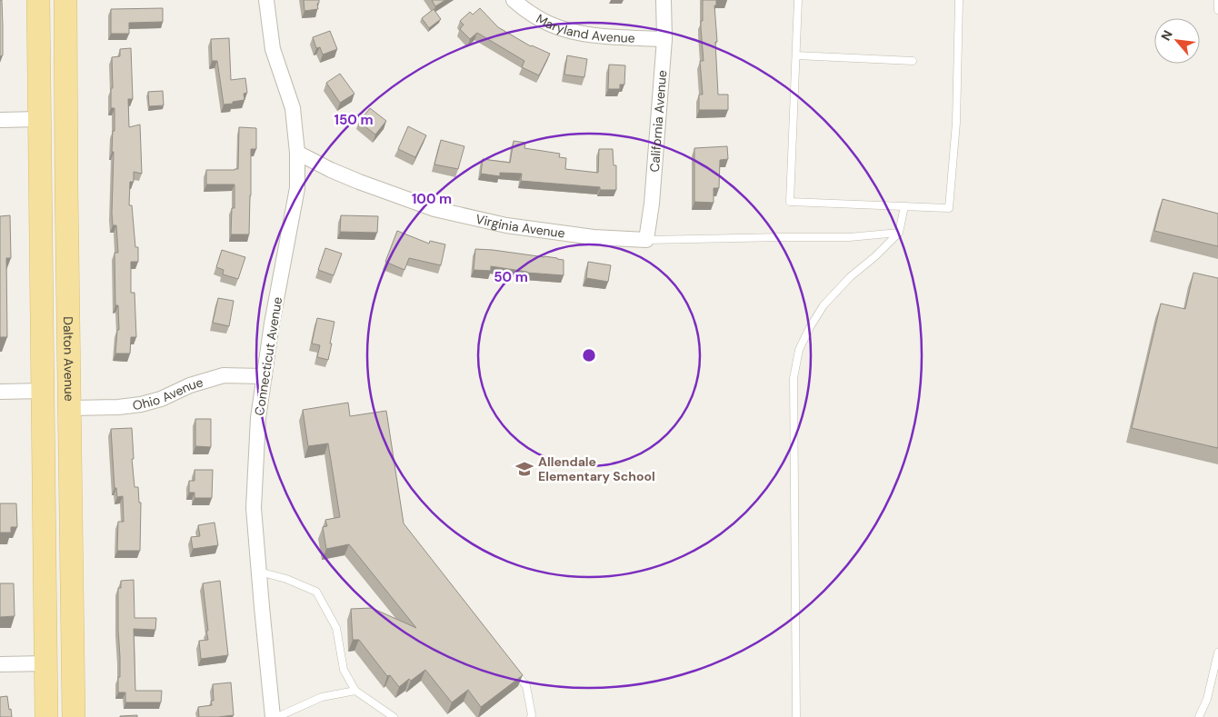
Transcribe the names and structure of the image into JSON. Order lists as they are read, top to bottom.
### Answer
{
  "streets": {
    "main road": ["Dalton Avenue"],
    "street": [
      "Maryland Avenue",
      "California Avenue",
      "Virginia Avenue",
      "Connecticut Avenue",
      "Ohio Avenue"
    ]
  },
  "crossings": [
    ["Maryland Avenue", "California Avenue"],
    ["California Avenue", "Virginia Avenue"],
    ["Virginia Avenue", "Connecticut Avenue"],
    ["Connecticut Avenue", "Ohio Avenue"],
    ["Dalton Avenue", "Ohio Avenue"]
  ],
  "places": {
    "school or university": ["Allendale Elementary School"]
  },
  "north": "top left",
  "rings": ["150 m", "100 m", "50 m"]
}
